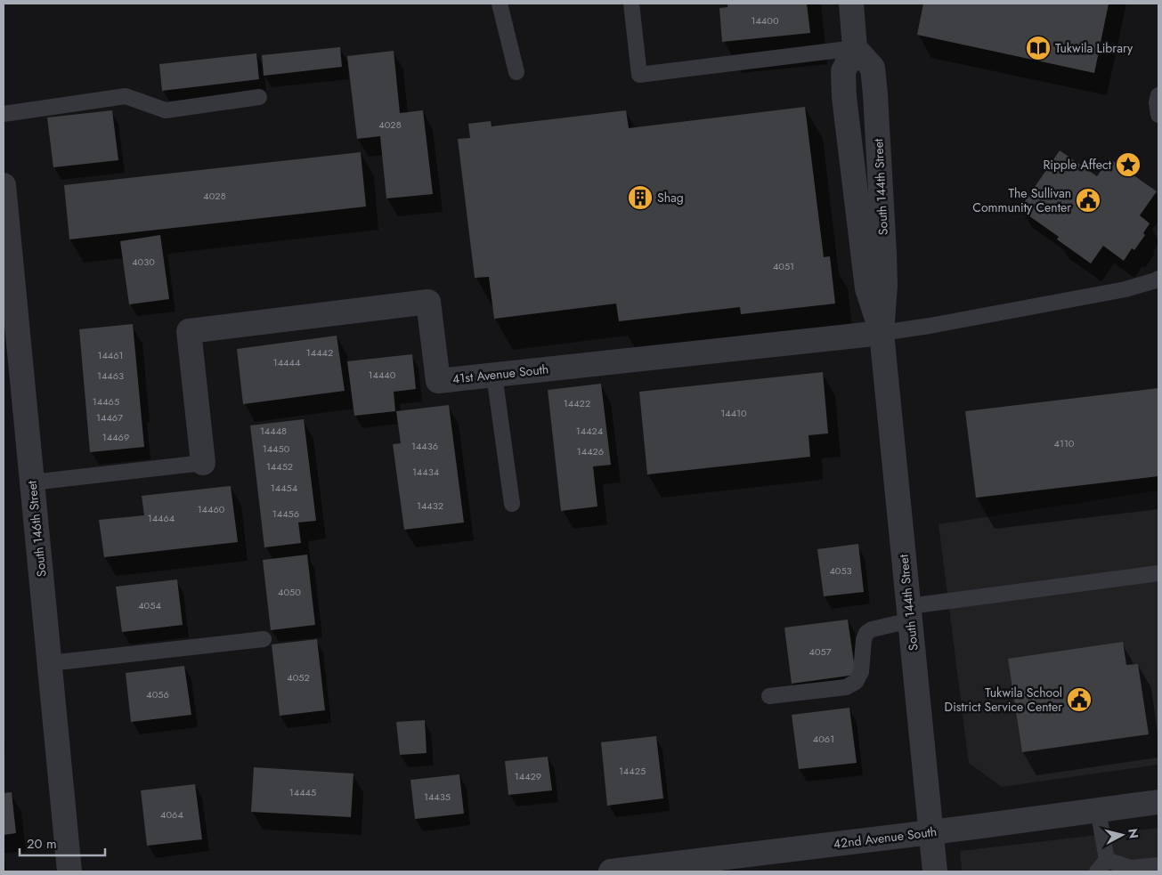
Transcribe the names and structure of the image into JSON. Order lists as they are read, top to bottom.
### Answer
{
  "streets": {
    "street": [
      "South 144th Street",
      "41st Avenue South",
      "South 146th Street",
      "42nd Avenue South"
    ]
  },
  "crossings": [
    ["South 144th Street", "41st Avenue South"],
    ["South 144th Street", "42nd Avenue South"]
  ],
  "places": {
    "library": ["Tukwila Library"],
    "place": ["Ripple Affect"],
    "building": ["Shag"],
    "public building": ["The Sullivan Community Center", "Tukwila School District Service Center"]
  },
  "house_numbers": [
    "14400",
    "4028",
    "4028",
    "4030",
    "4051",
    "14442",
    "14461",
    "14444",
    "14440",
    "14463",
    "14465",
    "14422",
    "14410",
    "14467",
    "14448",
    "14424",
    "14469",
    "4110",
    "14436",
    "14450",
    "14426",
    "14452",
    "14434",
    "14454",
    "14432",
    "14460",
    "14456",
    "14464",
    "4053",
    "4050",
    "4054",
    "4057",
    "4052",
    "4056",
    "4061",
    "14425",
    "14429",
    "14445",
    "14435",
    "4064"
  ],
  "scale_bar": "20 m",
  "north": "right"
}
